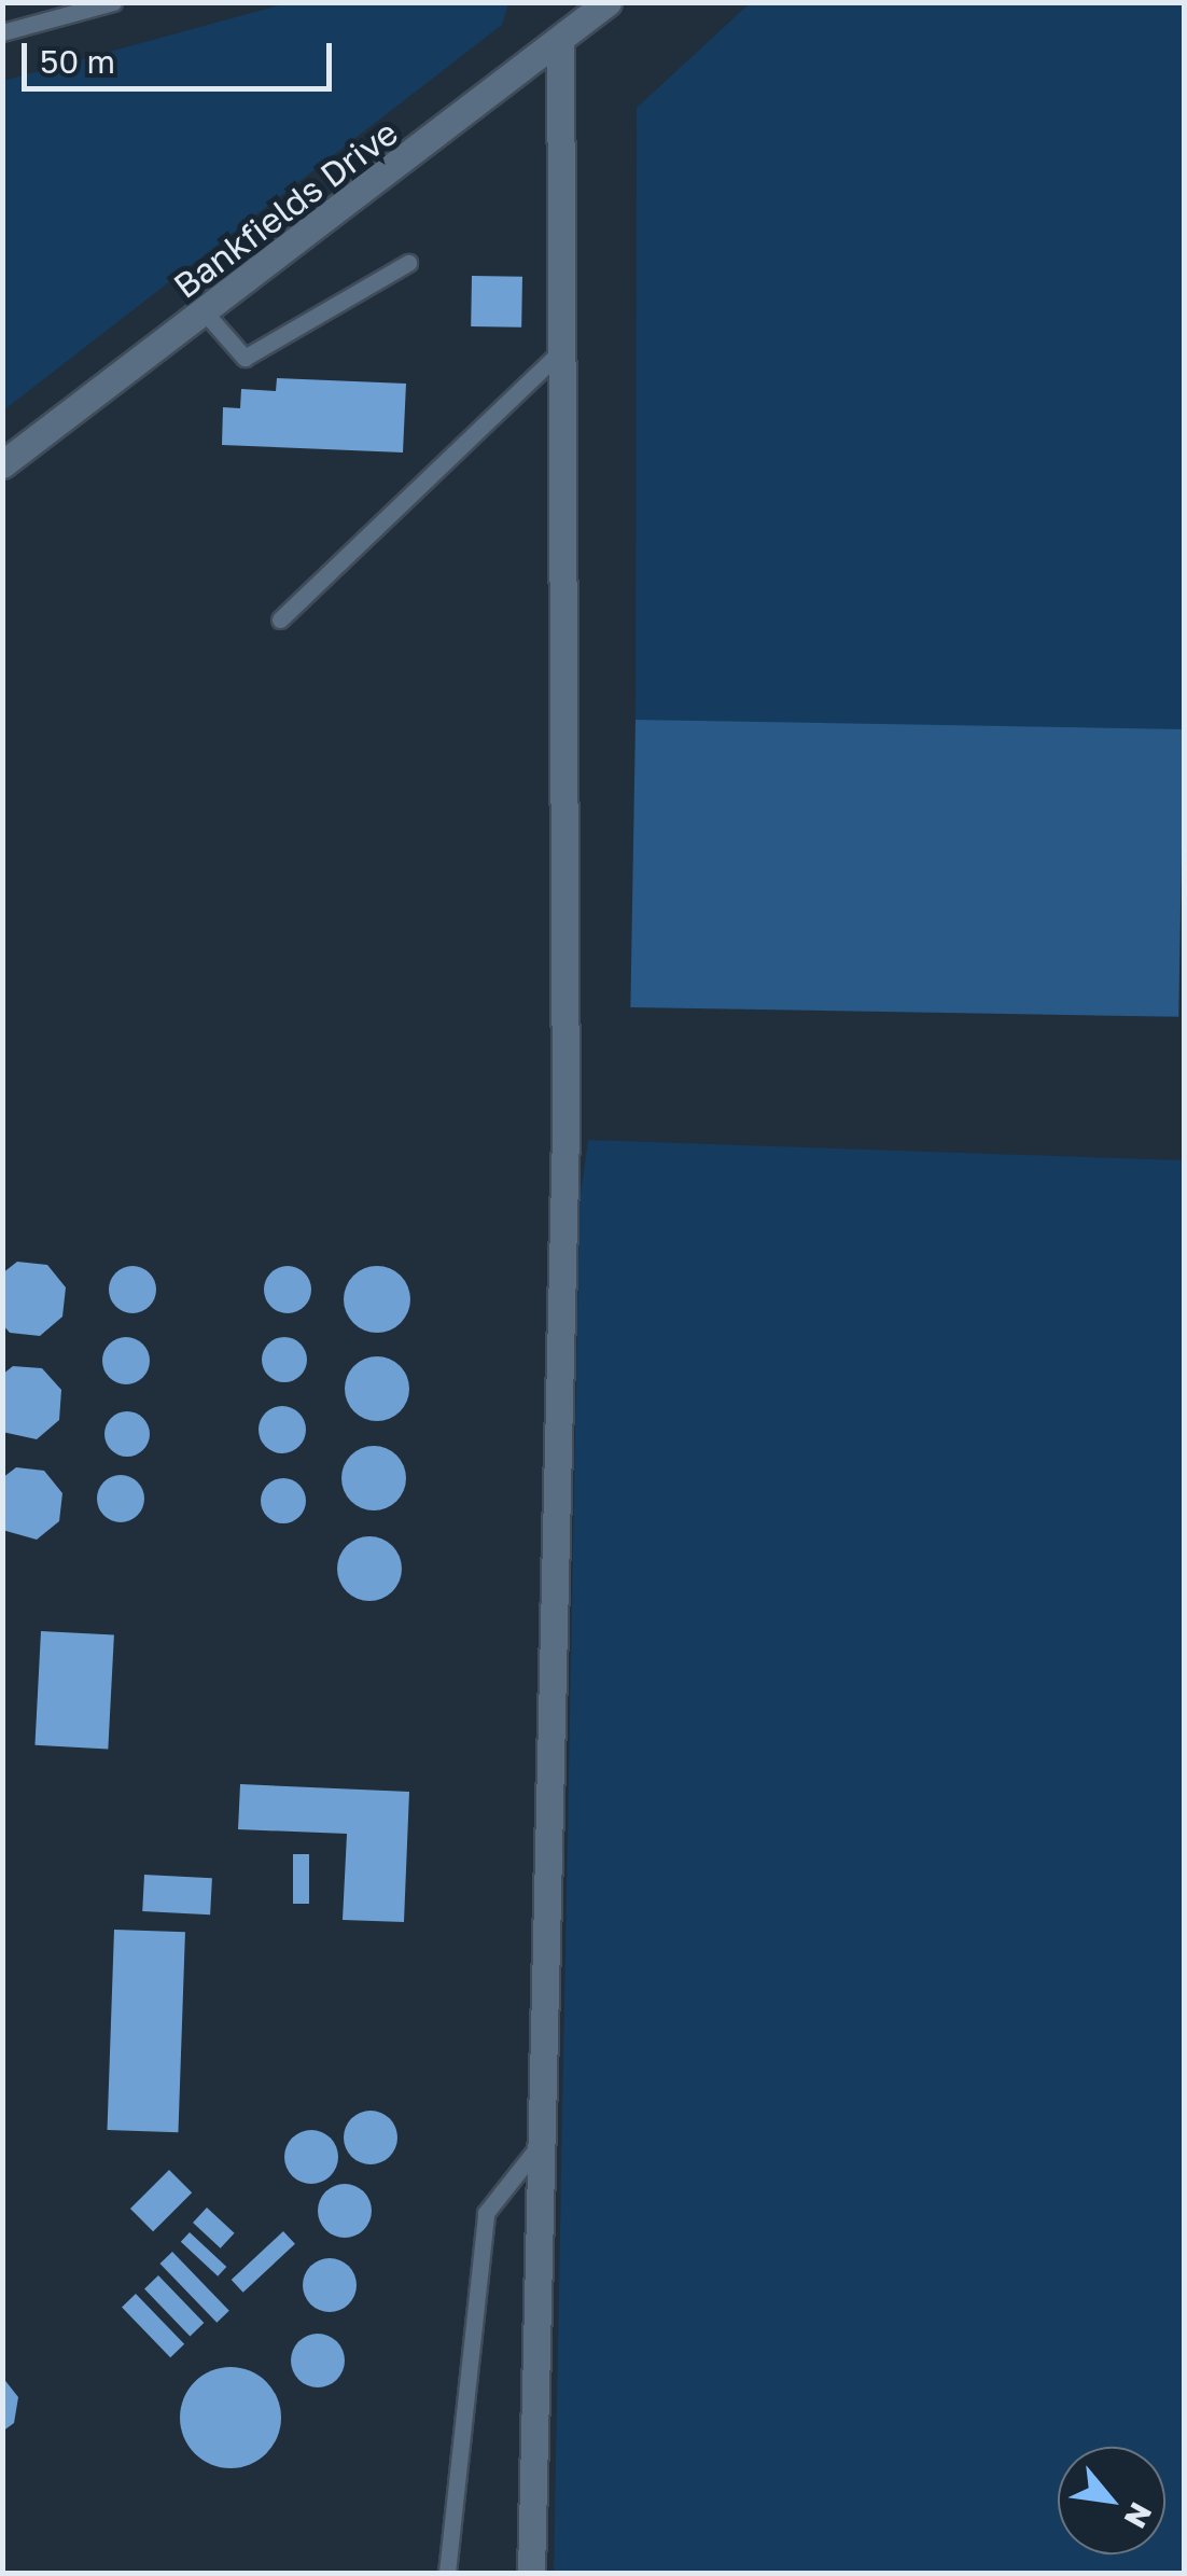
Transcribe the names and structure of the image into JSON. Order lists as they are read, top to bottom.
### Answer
{
  "streets": {
    "street": ["Bankfields Drive"]
  },
  "scale_bar": "50 m",
  "north": "bottom right"
}
